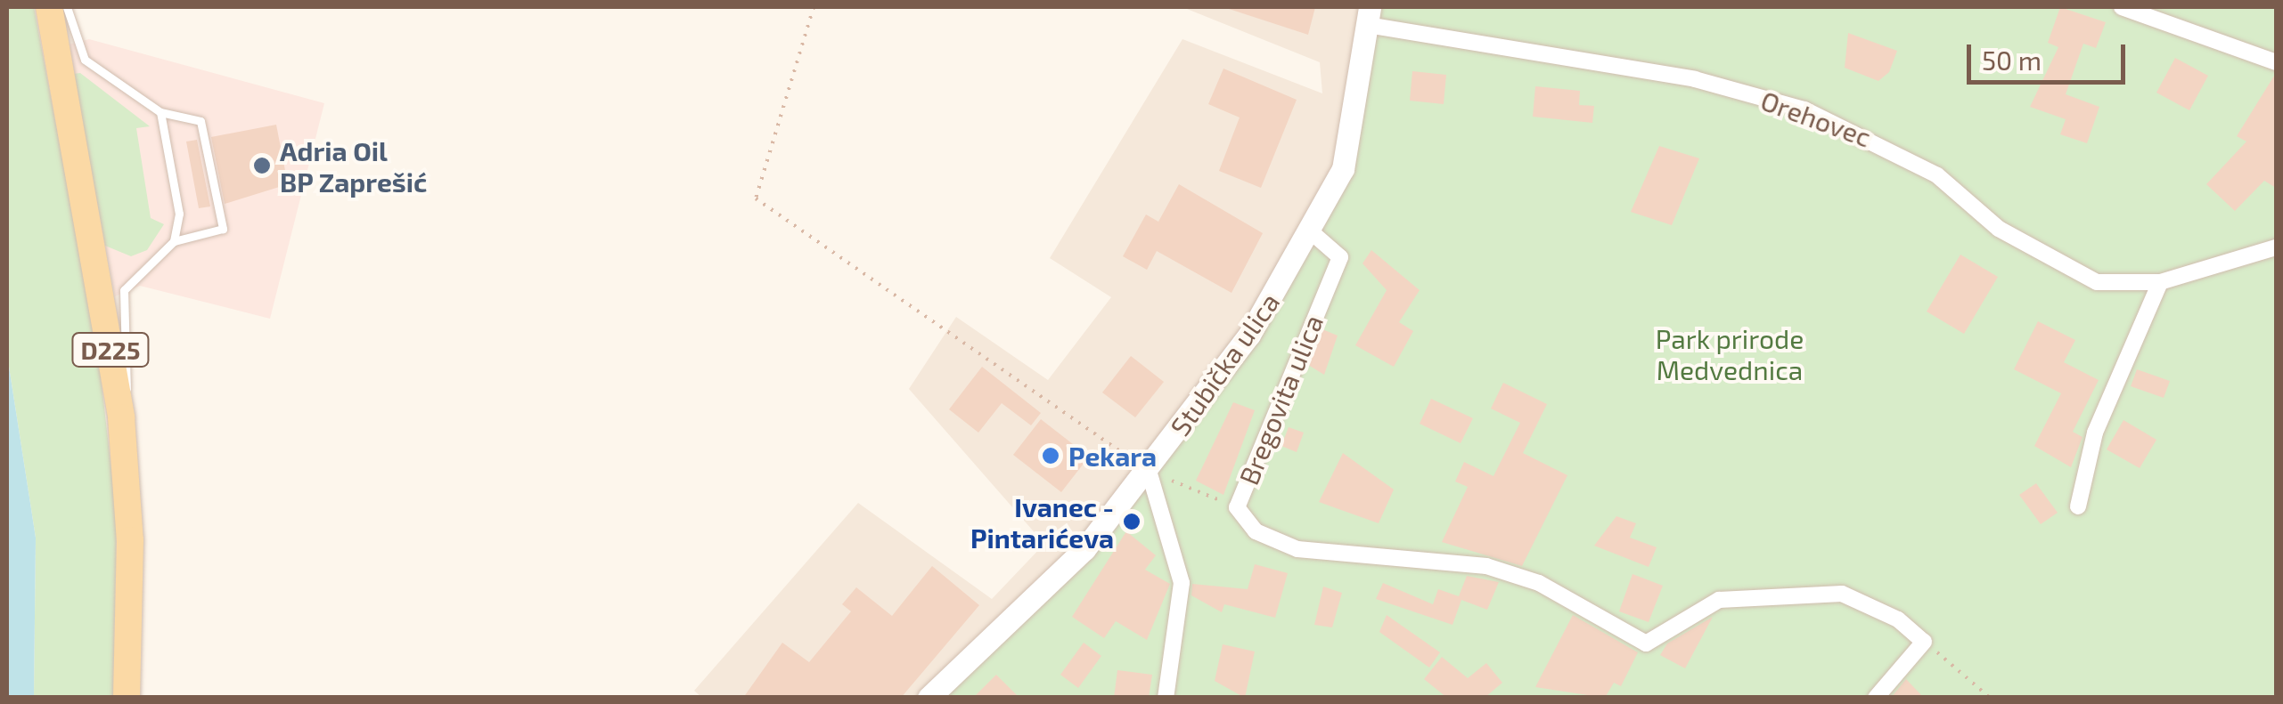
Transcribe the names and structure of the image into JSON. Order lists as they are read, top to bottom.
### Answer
{
  "streets": {
    "main road": ["D225", "Stubička ulica"],
    "street": ["Orehovec", "Bregovita ulica"]
  },
  "crossings": [
    ["Orehovec", "Stubička ulica"],
    ["Stubička ulica", "Bregovita ulica"]
  ],
  "parks": ["Park prirode Medvednica"],
  "places": ["Adria Oil BP Zaprešić", "Pekara", "Ivanec - Pintarićeva"],
  "scale_bar": "50 m"
}
